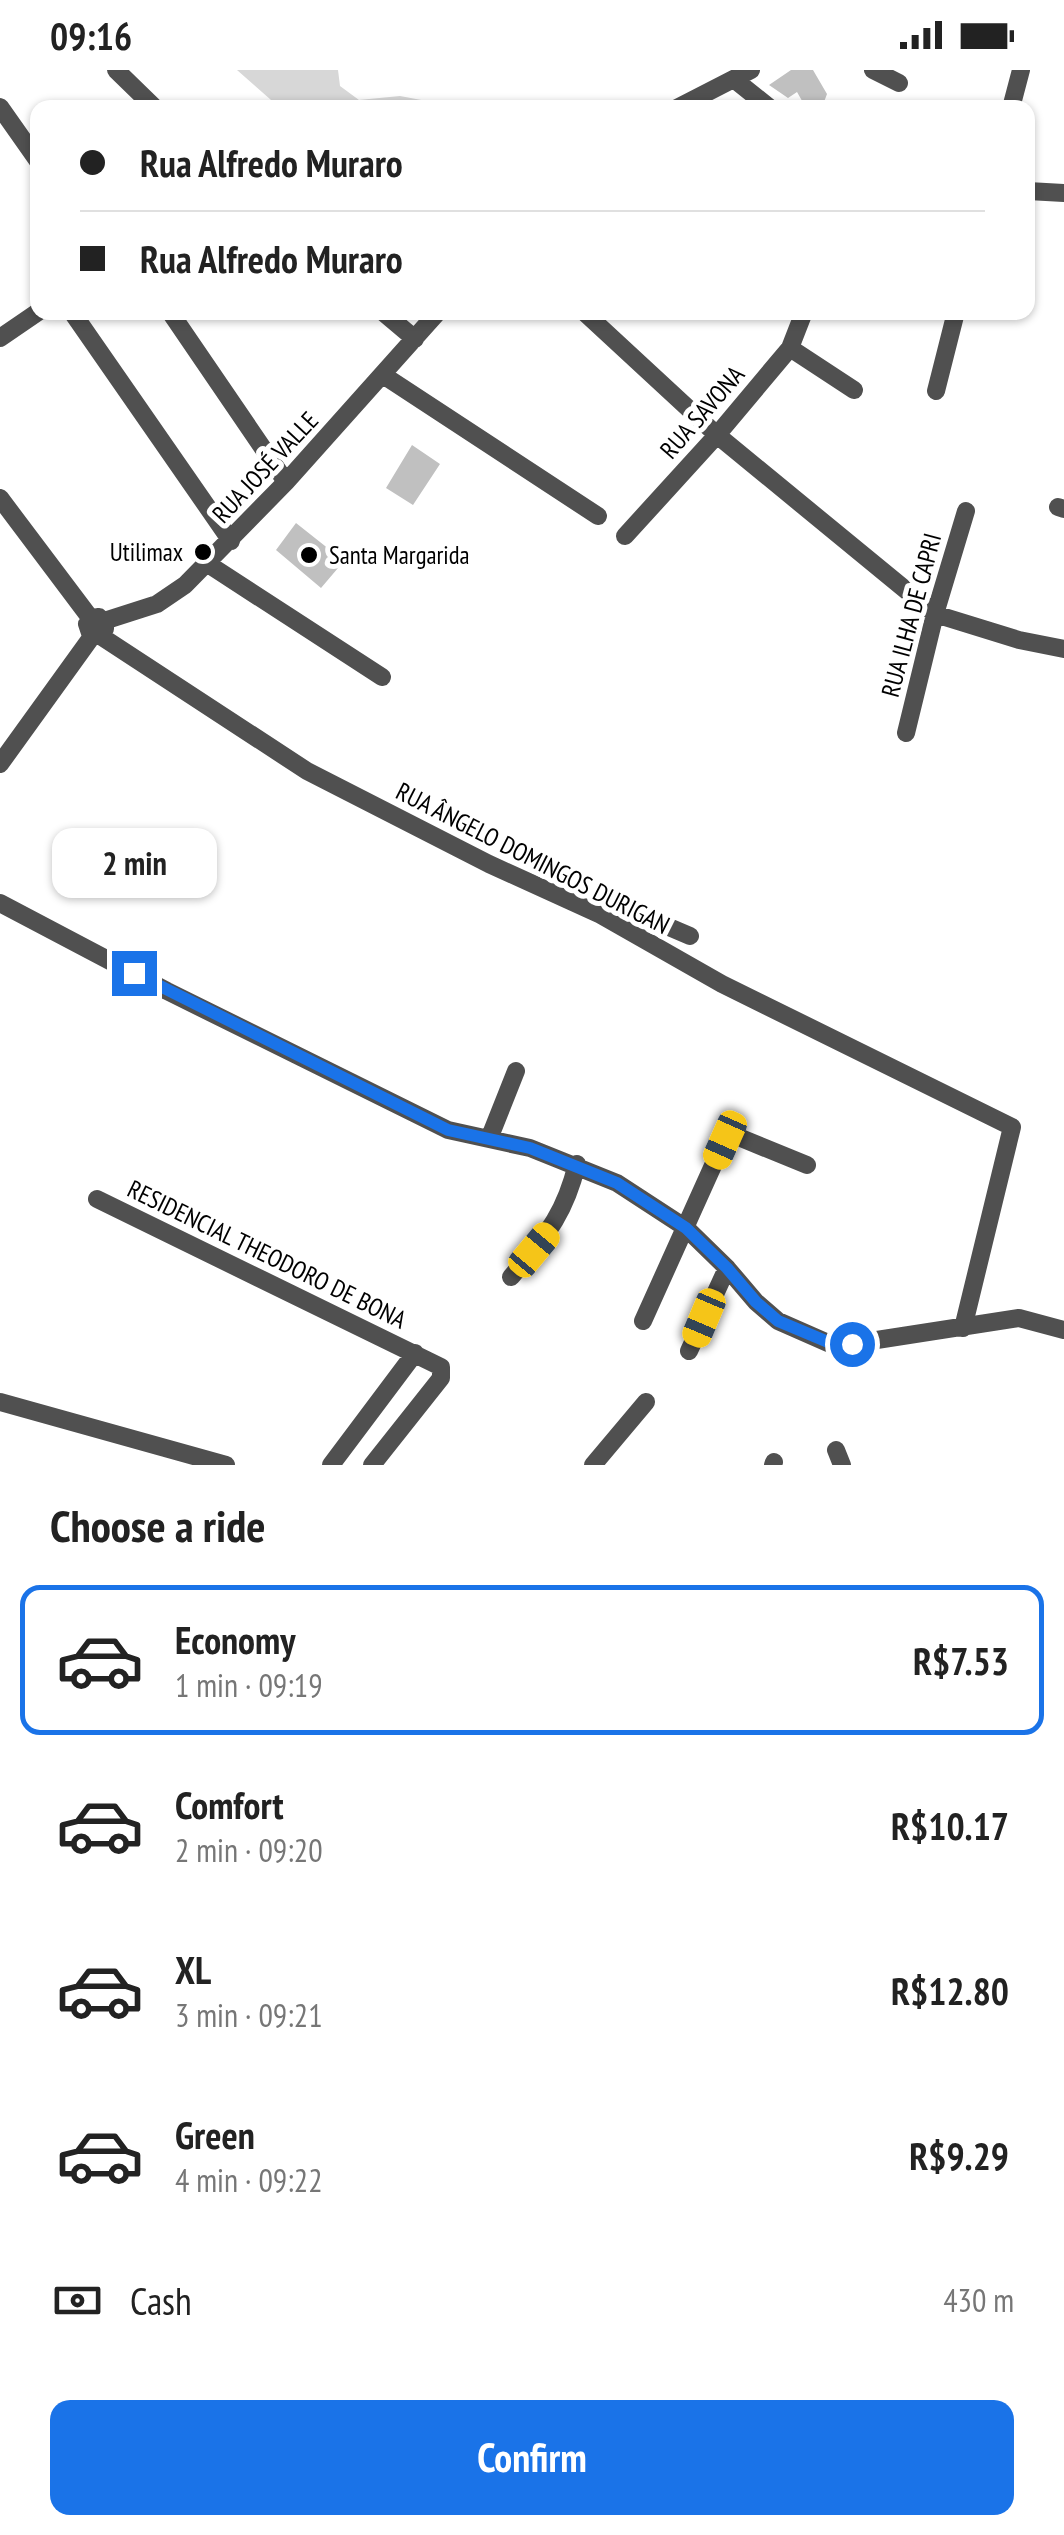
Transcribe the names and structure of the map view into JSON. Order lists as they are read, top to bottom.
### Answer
{
  "streets": {
    "street": [
      "RUA SAVONA",
      "RUA JOSÉ VALLE",
      "RUA ILHA DE CAPRI",
      "RUA ÂNGELO DOMINGOS DURIGAN",
      "RESIDENCIAL THEODORO DE BONA"
    ]
  },
  "crossings": [
    ["RUA JOSÉ VALLE", "RUA ÂNGELO DOMINGOS DURIGAN"]
  ],
  "places": ["Utilimax", "Santa Margarida"],
  "page": {
    "status": "09:16",
    "banner": ["Rua Alfredo Muraro", "Rua Alfredo Muraro"],
    "bubble": "2 min",
    "heading": "Choose a ride",
    "list": [
      {
        "name": "Economy",
        "note": "1 min · 09:19",
        "value": "R$7.53"
      },
      {
        "name": "Comfort",
        "note": "2 min · 09:20",
        "value": "R$10.17"
      },
      {
        "name": "XL",
        "note": "3 min · 09:21",
        "value": "R$12.80"
      },
      {
        "name": "Green",
        "note": "4 min · 09:22",
        "value": "R$9.29"
      }
    ],
    "pay": ["Cash", "430 m"],
    "buttons": "Confirm"
  }
}
